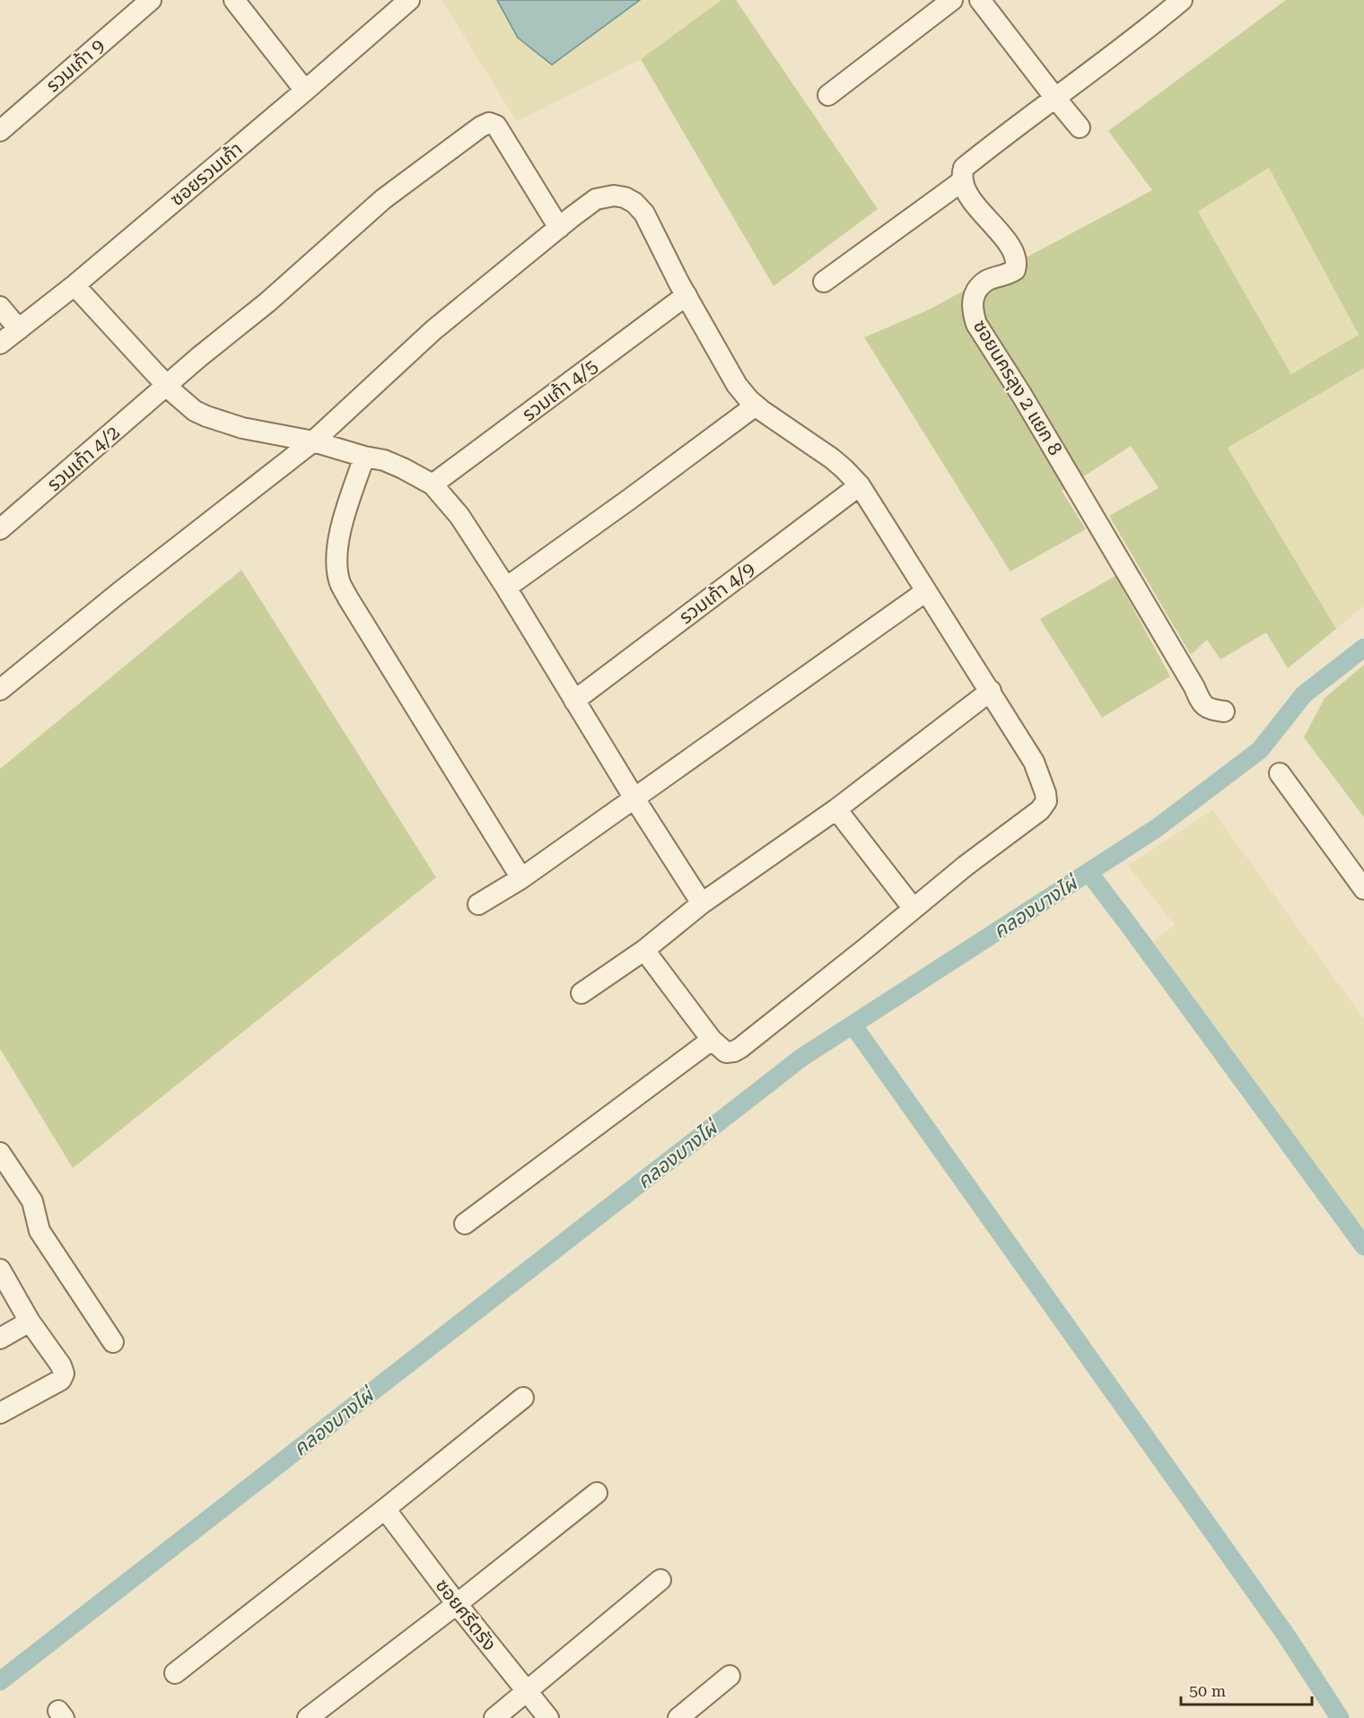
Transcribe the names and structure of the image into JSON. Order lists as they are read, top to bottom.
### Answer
{
  "streets": {
    "street": [
      "รวมเก้า 9",
      "ซอยรวมเก้า",
      "ซอยนครลุง 2 แยก 8",
      "รวมเก้า 4/5",
      "รวมเก้า 4/2",
      "รวมเก้า 4/9",
      "ซอยศรีตรัง"
    ]
  },
  "water": ["คลองบางไผ่"],
  "scale_bar": "50 m"
}
